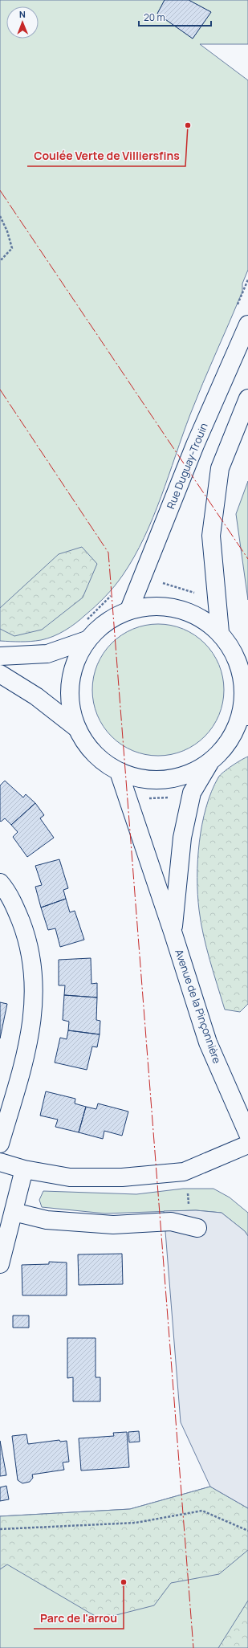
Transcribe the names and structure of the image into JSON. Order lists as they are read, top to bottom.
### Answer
{
  "streets": {
    "main road": ["Rue Duguay-Trouin", "Avenue de la Pinçonnière"]
  },
  "places": ["Coulée Verte de Villiersfins", "Parc de l'arrou"],
  "scale_bar": "20 m",
  "north": "top"
}
